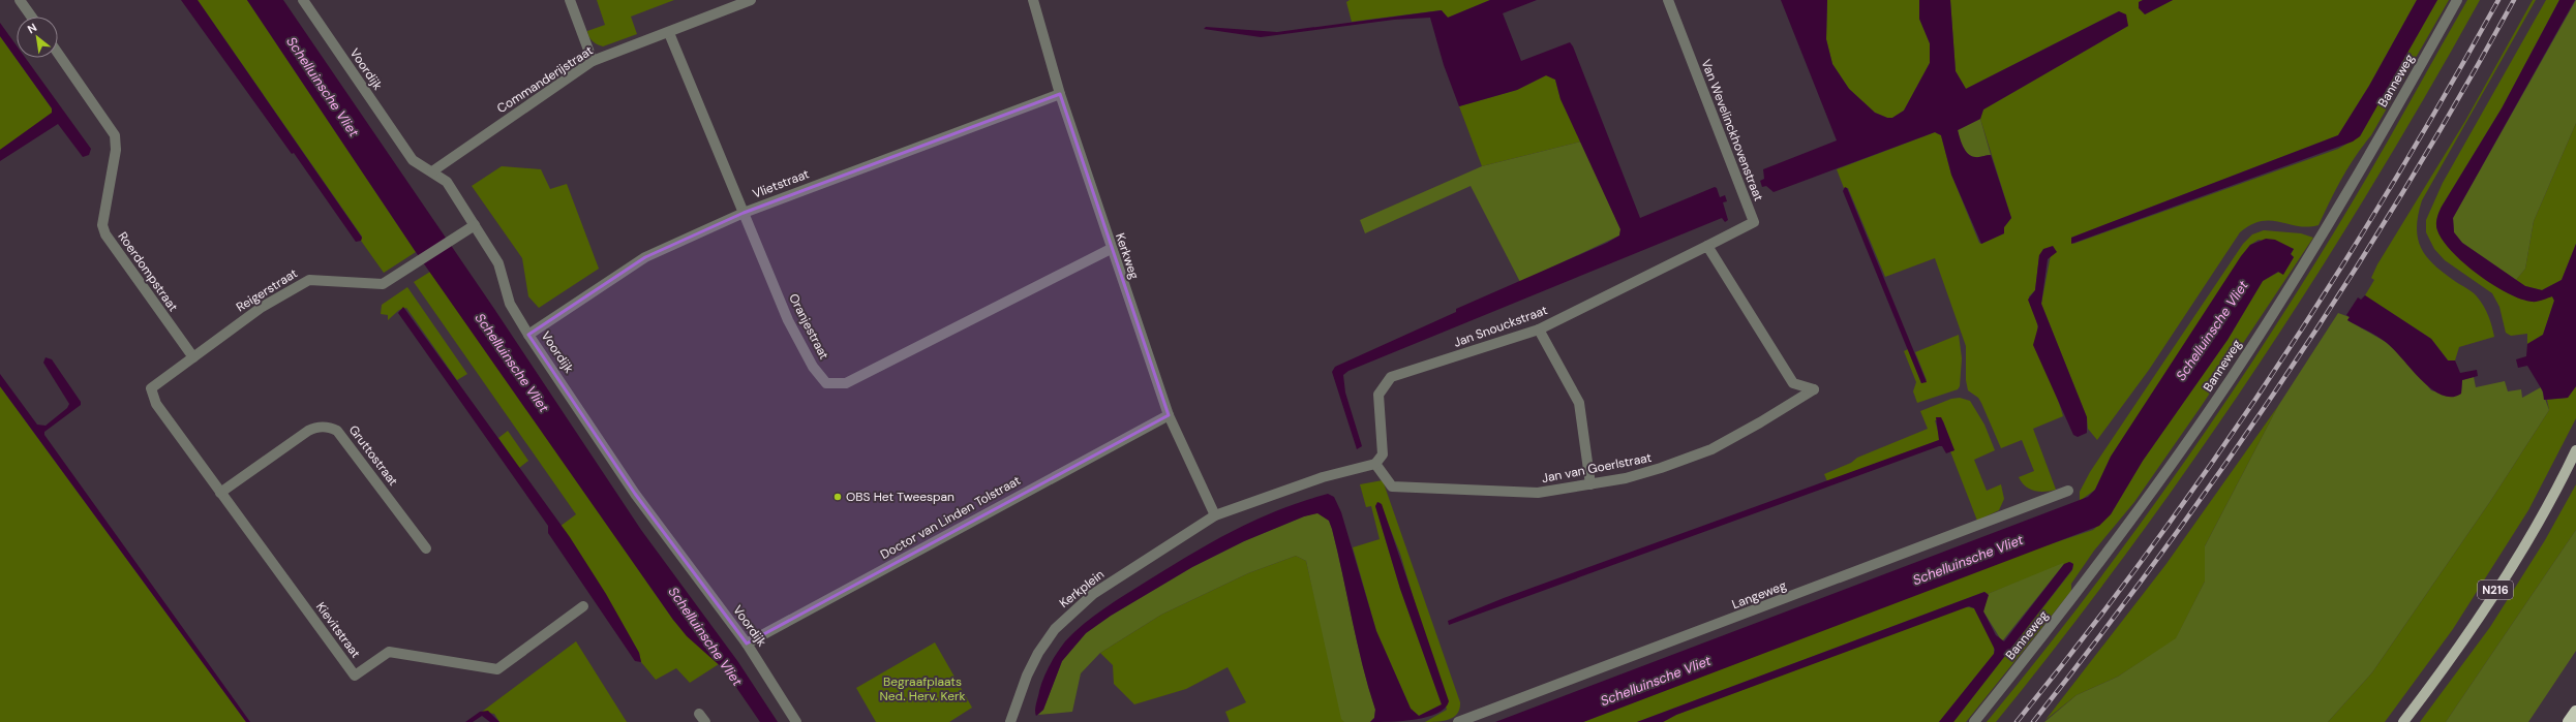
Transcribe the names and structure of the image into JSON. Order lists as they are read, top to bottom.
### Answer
{
  "streets": {
    "main road": ["N216"],
    "street": [
      "Voordijk",
      "Commanderijstraat",
      "Banneweg",
      "Van Wevelinckhovenstraat",
      "Vlietstraat",
      "Kerkweg",
      "Roerdompstraat",
      "Reigerstraat",
      "Oranjestraat",
      "Jan Snouckstraat",
      "Gruttostraat",
      "Jan van Goerlstraat",
      "Doctor van Linden Tolstraat",
      "Kerkplein",
      "Langeweg",
      "Kievitstraat"
    ]
  },
  "crossings": [
    ["Voordijk", "Commanderijstraat"],
    ["Voordijk", "Vlietstraat"],
    ["Voordijk", "Reigerstraat"],
    ["Voordijk", "Doctor van Linden Tolstraat"],
    ["Commanderijstraat", "Oranjestraat"],
    ["Van Wevelinckhovenstraat", "Jan Snouckstraat"],
    ["Van Wevelinckhovenstraat", "Jan van Goerlstraat"],
    ["Vlietstraat", "Kerkweg"],
    ["Vlietstraat", "Oranjestraat"],
    ["Kerkweg", "Oranjestraat"],
    ["Kerkweg", "Doctor van Linden Tolstraat"],
    ["Kerkweg", "Kerkplein"],
    ["Roerdompstraat", "Reigerstraat"],
    ["Reigerstraat", "Kievitstraat"],
    ["Jan Snouckstraat", "Jan van Goerlstraat"],
    ["Gruttostraat", "Kievitstraat"]
  ],
  "water": ["Schelluinsche Vliet"],
  "parks": ["Begraafplaats Ned. Herv. Kerk"],
  "places": ["OBS Het Tweespan"],
  "north": "top left"
}
